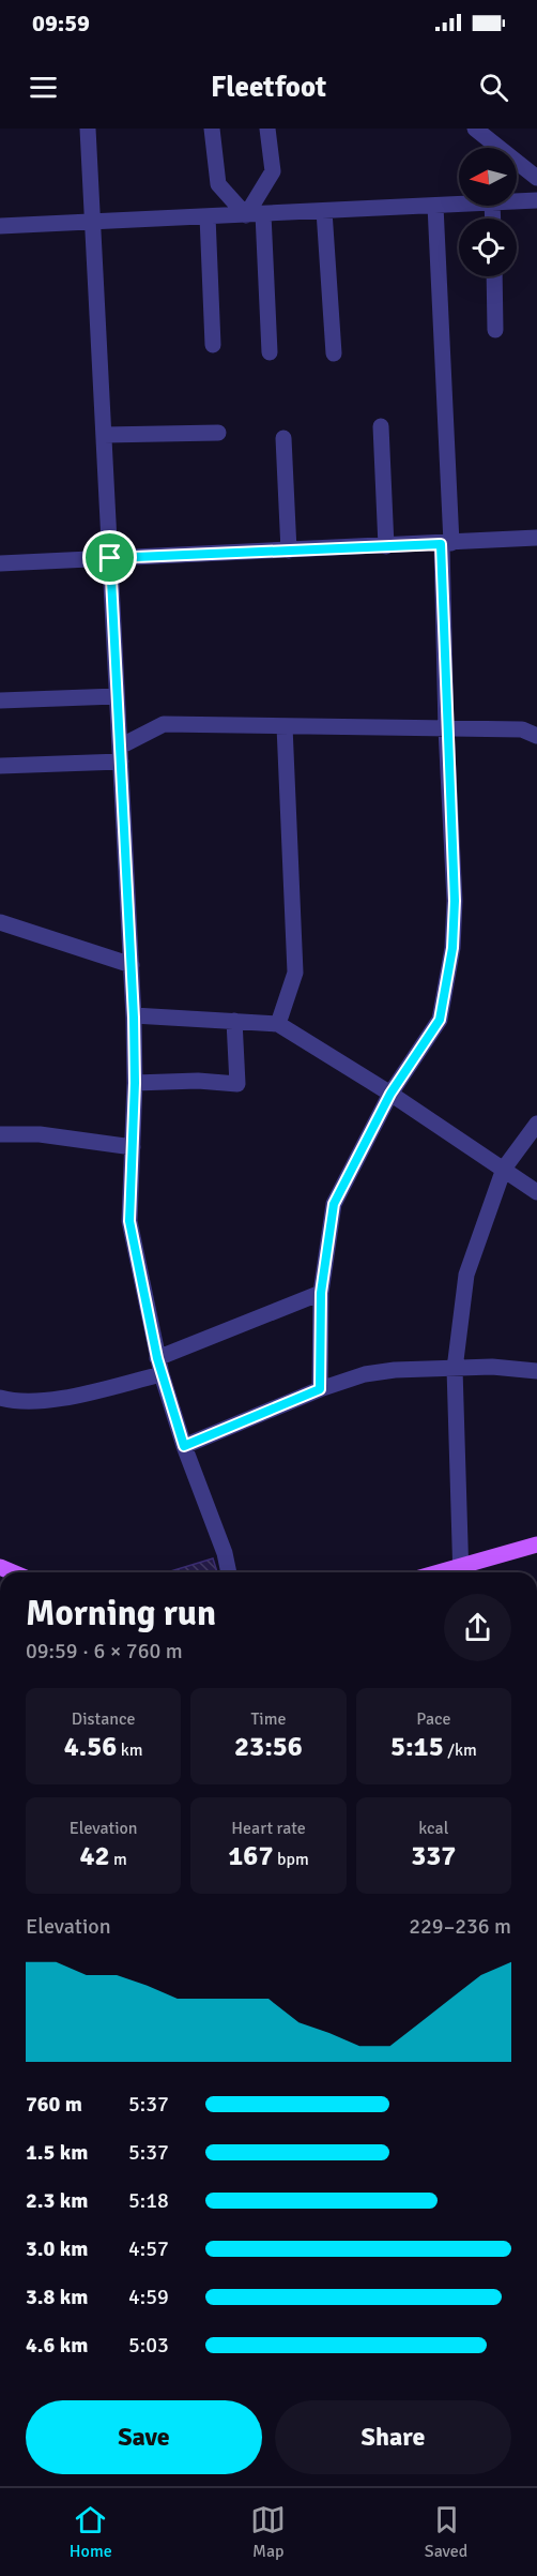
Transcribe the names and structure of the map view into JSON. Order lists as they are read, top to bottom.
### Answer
{
  "north": "left",
  "page": {
    "status": "09:59",
    "header": "Fleetfoot",
    "heading": ["Morning run", "09:59 · 6 × 760 m"],
    "stats": [
      ["Distance", "4.56 km"],
      ["Time", "23:56"],
      ["Pace", "5:15 /km"],
      ["Elevation", "42 m"],
      ["Heart rate", "167 bpm"],
      ["kcal", "337"]
    ],
    "chart": ["Elevation", "229–236 m"],
    "list": [
      {
        "name": "760 m",
        "note": "5:37"
      },
      {
        "name": "1.5 km",
        "note": "5:37"
      },
      {
        "name": "2.3 km",
        "note": "5:18"
      },
      {
        "name": "3.0 km",
        "note": "4:57"
      },
      {
        "name": "3.8 km",
        "note": "4:59"
      },
      {
        "name": "4.6 km",
        "note": "5:03"
      }
    ],
    "buttons": ["Save", "Share"],
    "tabs": ["Home", "Map", "Saved"]
  }
}
